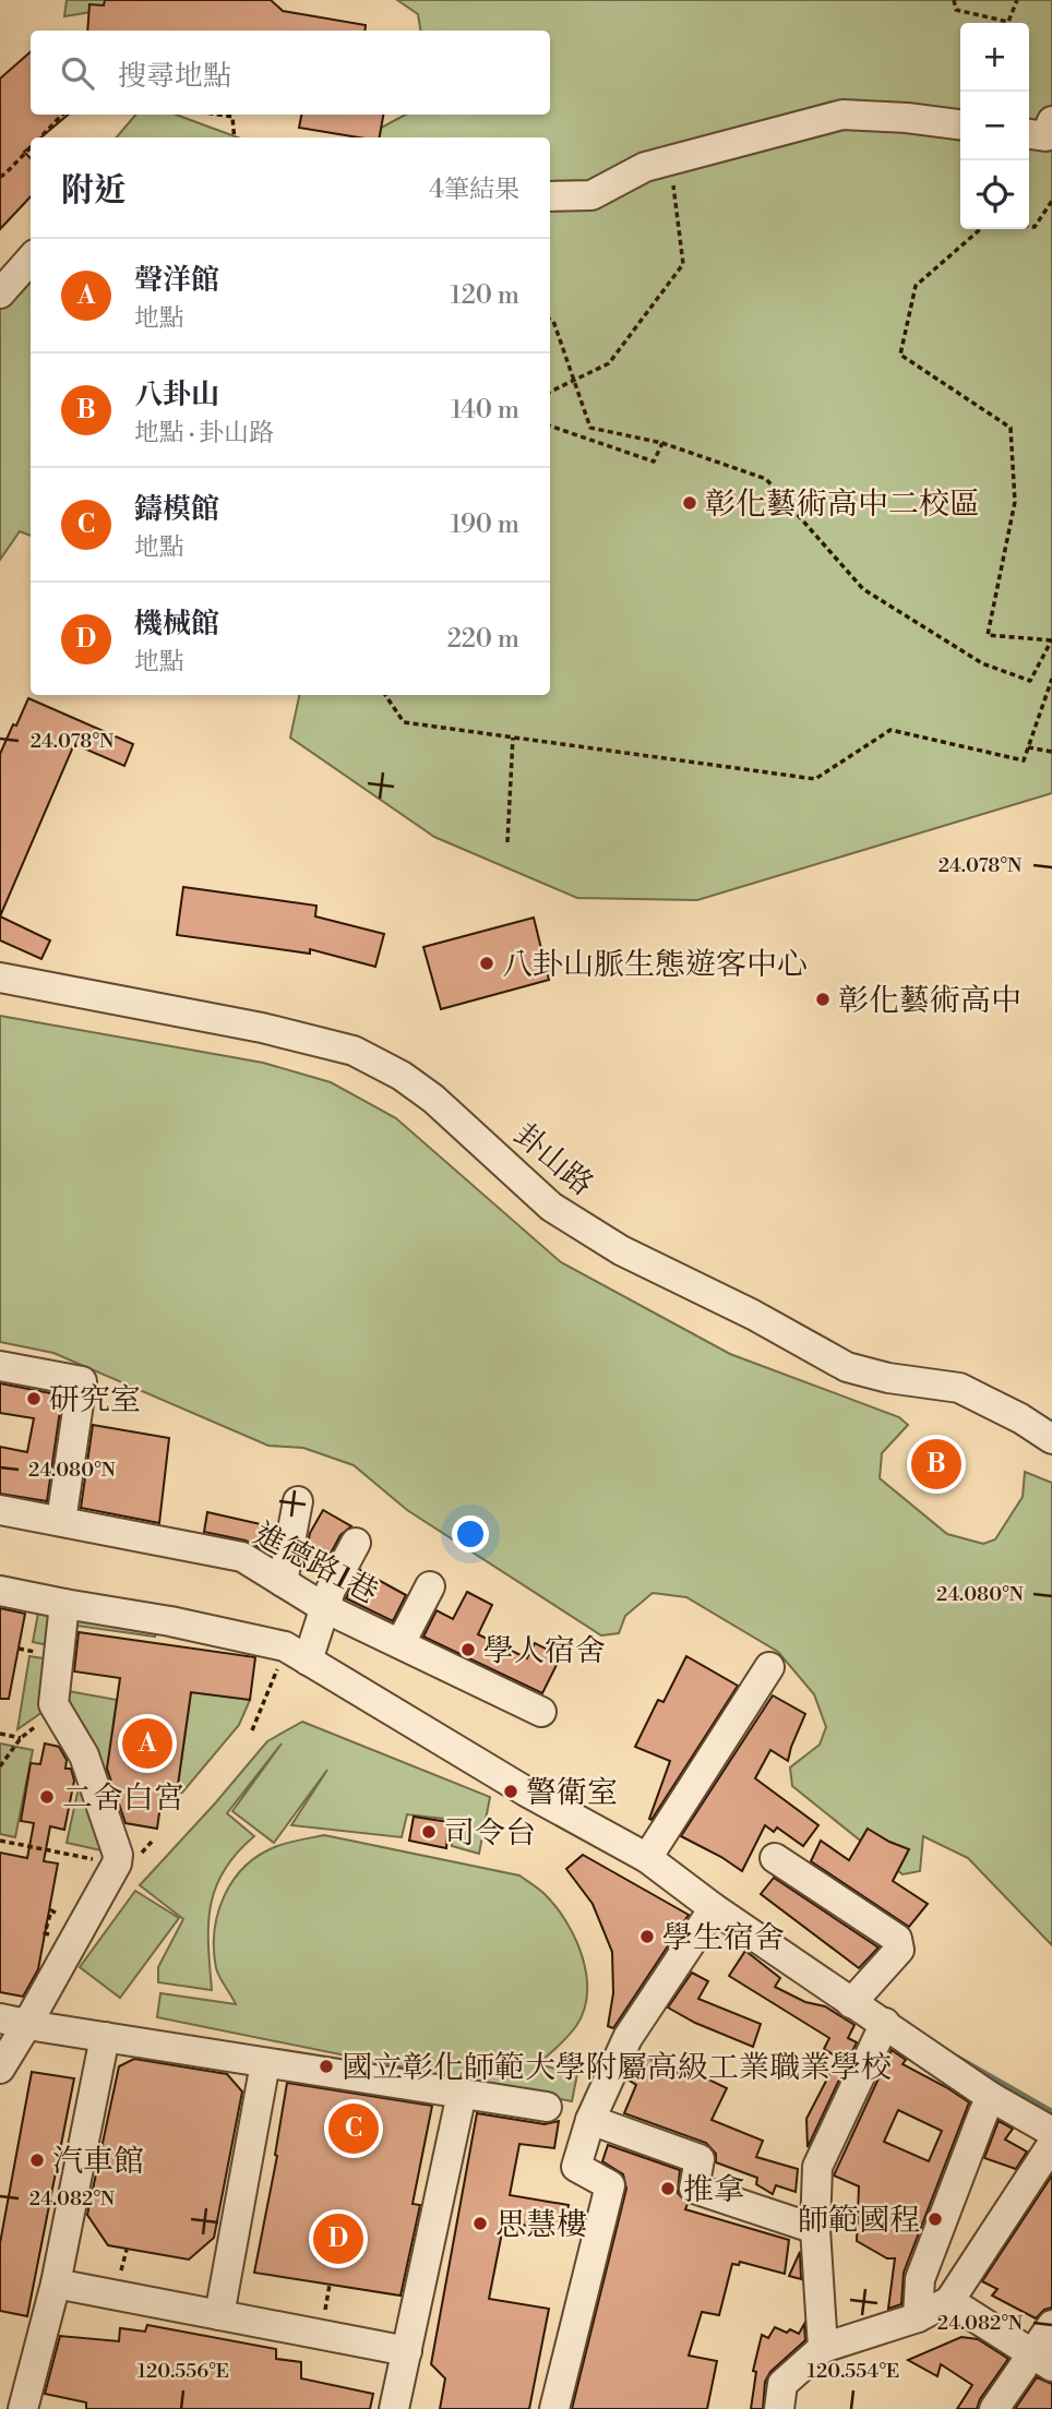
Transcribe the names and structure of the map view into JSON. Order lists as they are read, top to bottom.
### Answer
{
  "streets": {
    "street": ["卦山路", "進德路1巷"]
  },
  "places": [
    "彰化藝術高中二校區",
    "八卦山脈生態遊客中心",
    "彰化藝術高中",
    "研究室",
    "學人宿舍",
    "警衛室",
    "二舍白宮",
    "司令台",
    "學生宿舍",
    "國立彰化師範大學附屬高級工業職業學校",
    "汽車館",
    "推拿",
    "師範國程",
    "思慧樓"
  ],
  "page": {
    "map_buttons": ["+", "−"],
    "search": "搜尋地點",
    "heading": ["附近", "4筆結果"],
    "list": [
      {
        "mark": "A",
        "name": "聲洋館",
        "note": "地點",
        "value": "120 m"
      },
      {
        "mark": "B",
        "name": "八卦山",
        "note": "地點 · 卦山路",
        "value": "140 m"
      },
      {
        "mark": "C",
        "name": "鑄模館",
        "note": "地點",
        "value": "190 m"
      },
      {
        "mark": "D",
        "name": "機械館",
        "note": "地點",
        "value": "220 m"
      }
    ],
    "pins": [
      "B",
      "A",
      "C",
      "D"
    ]
  },
  "coordinates": [
    "24.078°N",
    "24.080°N",
    "24.082°N",
    "120.556°E",
    "120.554°E"
  ]
}
